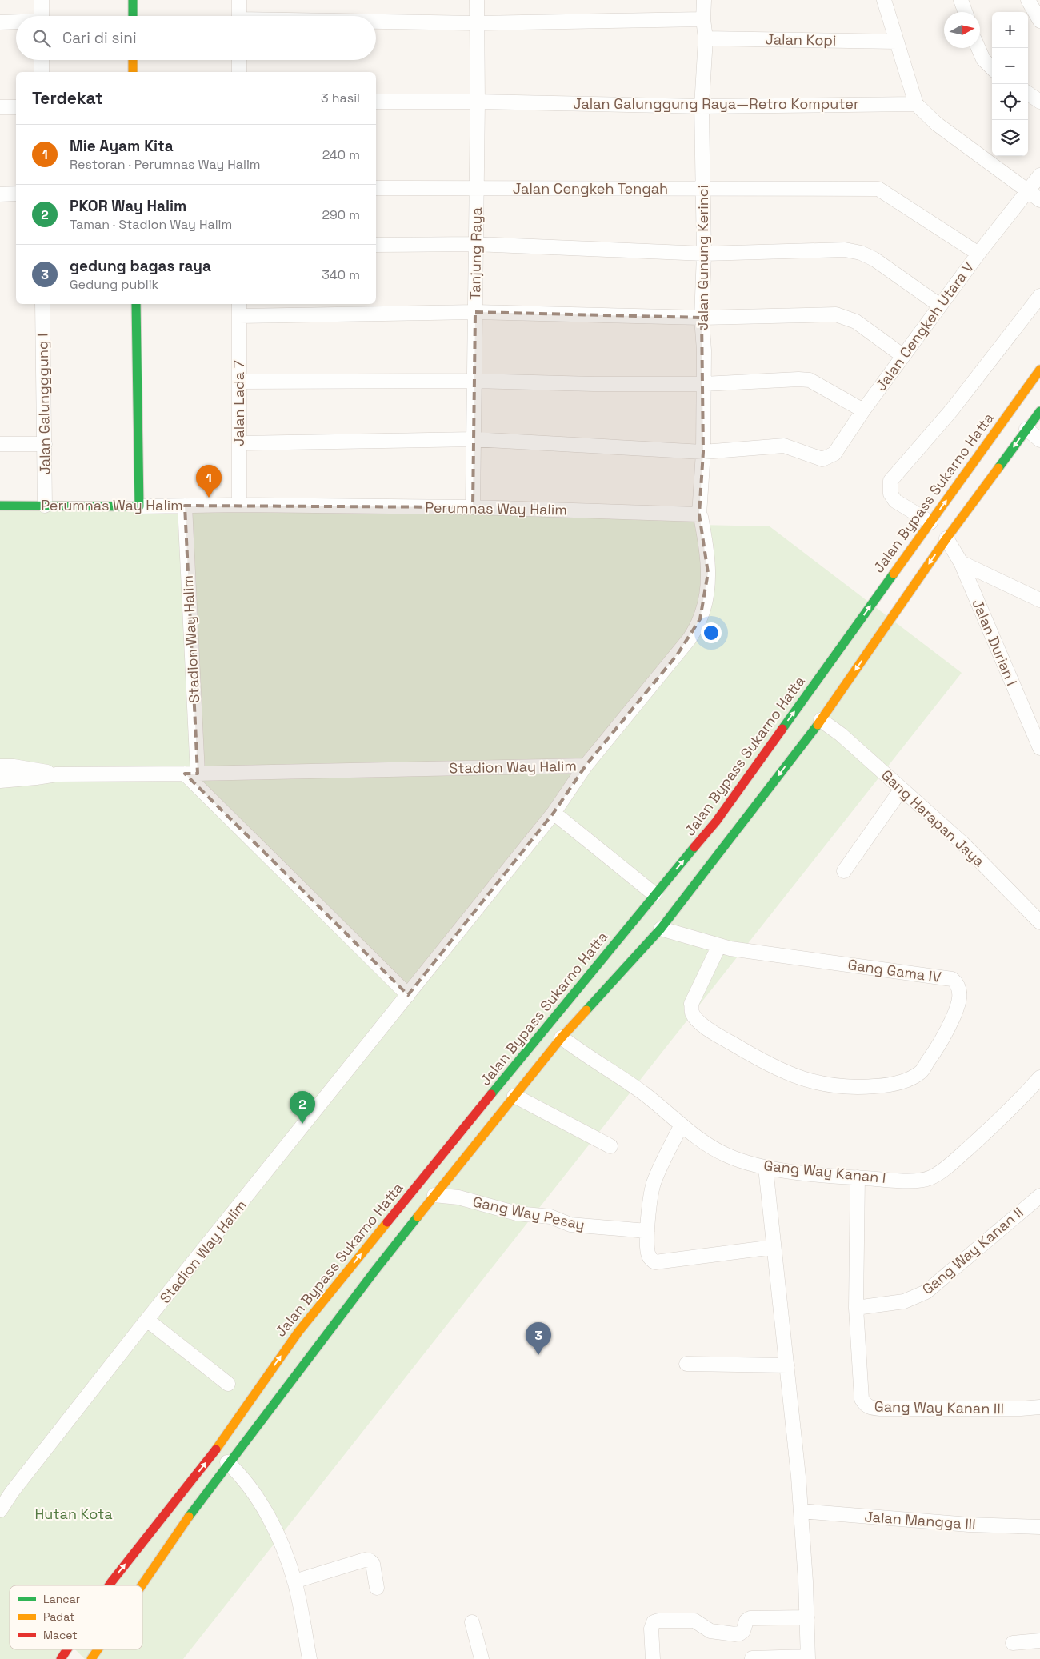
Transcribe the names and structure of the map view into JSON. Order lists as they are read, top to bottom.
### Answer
{
  "streets": {
    "main road": ["Jalan Bypass Sukarno Hatta", "Perumnas Way Halim"],
    "street": [
      "Jalan Kopi",
      "Jalan Galunggung Raya—Retro Komputer",
      "Jalan Cengkeh Tengah",
      "Tanjung Raya",
      "Jalan Gunung Kerinci",
      "Jalan Cengkeh Utara V",
      "Jalan Lada 7",
      "Jalan Galungggung I",
      "Stadion Way Halim",
      "Jalan Durian I",
      "Gang Harapan Jaya",
      "Gang Gama IV",
      "Gang Way Kanan I",
      "Gang Way Pesay",
      "Gang Way Kanan II",
      "Gang Way Kanan III",
      "Jalan Mangga III"
    ]
  },
  "crossings": [
    ["Jalan Kopi", "Jalan Gunung Kerinci"],
    ["Jalan Galunggung Raya—Retro Komputer", "Tanjung Raya"],
    ["Jalan Galunggung Raya—Retro Komputer", "Jalan Gunung Kerinci"],
    ["Jalan Cengkeh Tengah", "Tanjung Raya"],
    ["Jalan Cengkeh Tengah", "Jalan Gunung Kerinci"],
    ["Jalan Cengkeh Tengah", "Jalan Cengkeh Utara V"],
    ["Tanjung Raya", "Perumnas Way Halim"],
    ["Jalan Gunung Kerinci", "Jalan Cengkeh Utara V"],
    ["Jalan Gunung Kerinci", "Perumnas Way Halim"],
    ["Jalan Lada 7", "Perumnas Way Halim"],
    ["Jalan Galungggung I", "Perumnas Way Halim"],
    ["Perumnas Way Halim", "Stadion Way Halim"],
    ["Gang Way Kanan II", "Gang Way Kanan III"]
  ],
  "parks": ["Hutan Kota"],
  "legend": ["Lancar", "Padat", "Macet"],
  "north": "right",
  "page": {
    "map_buttons": ["+", "−"],
    "search": "Cari di sini",
    "heading": ["Terdekat", "3 hasil"],
    "list": [
      {
        "mark": "1",
        "name": "Mie Ayam Kita",
        "note": "Restoran · Perumnas Way Halim",
        "value": "240 m"
      },
      {
        "mark": "2",
        "name": "PKOR Way Halim",
        "note": "Taman · Stadion Way Halim",
        "value": "290 m"
      },
      {
        "mark": "3",
        "name": "gedung bagas raya",
        "note": "Gedung publik",
        "value": "340 m"
      }
    ],
    "pins": ["1", "2", "3"]
  }
}
